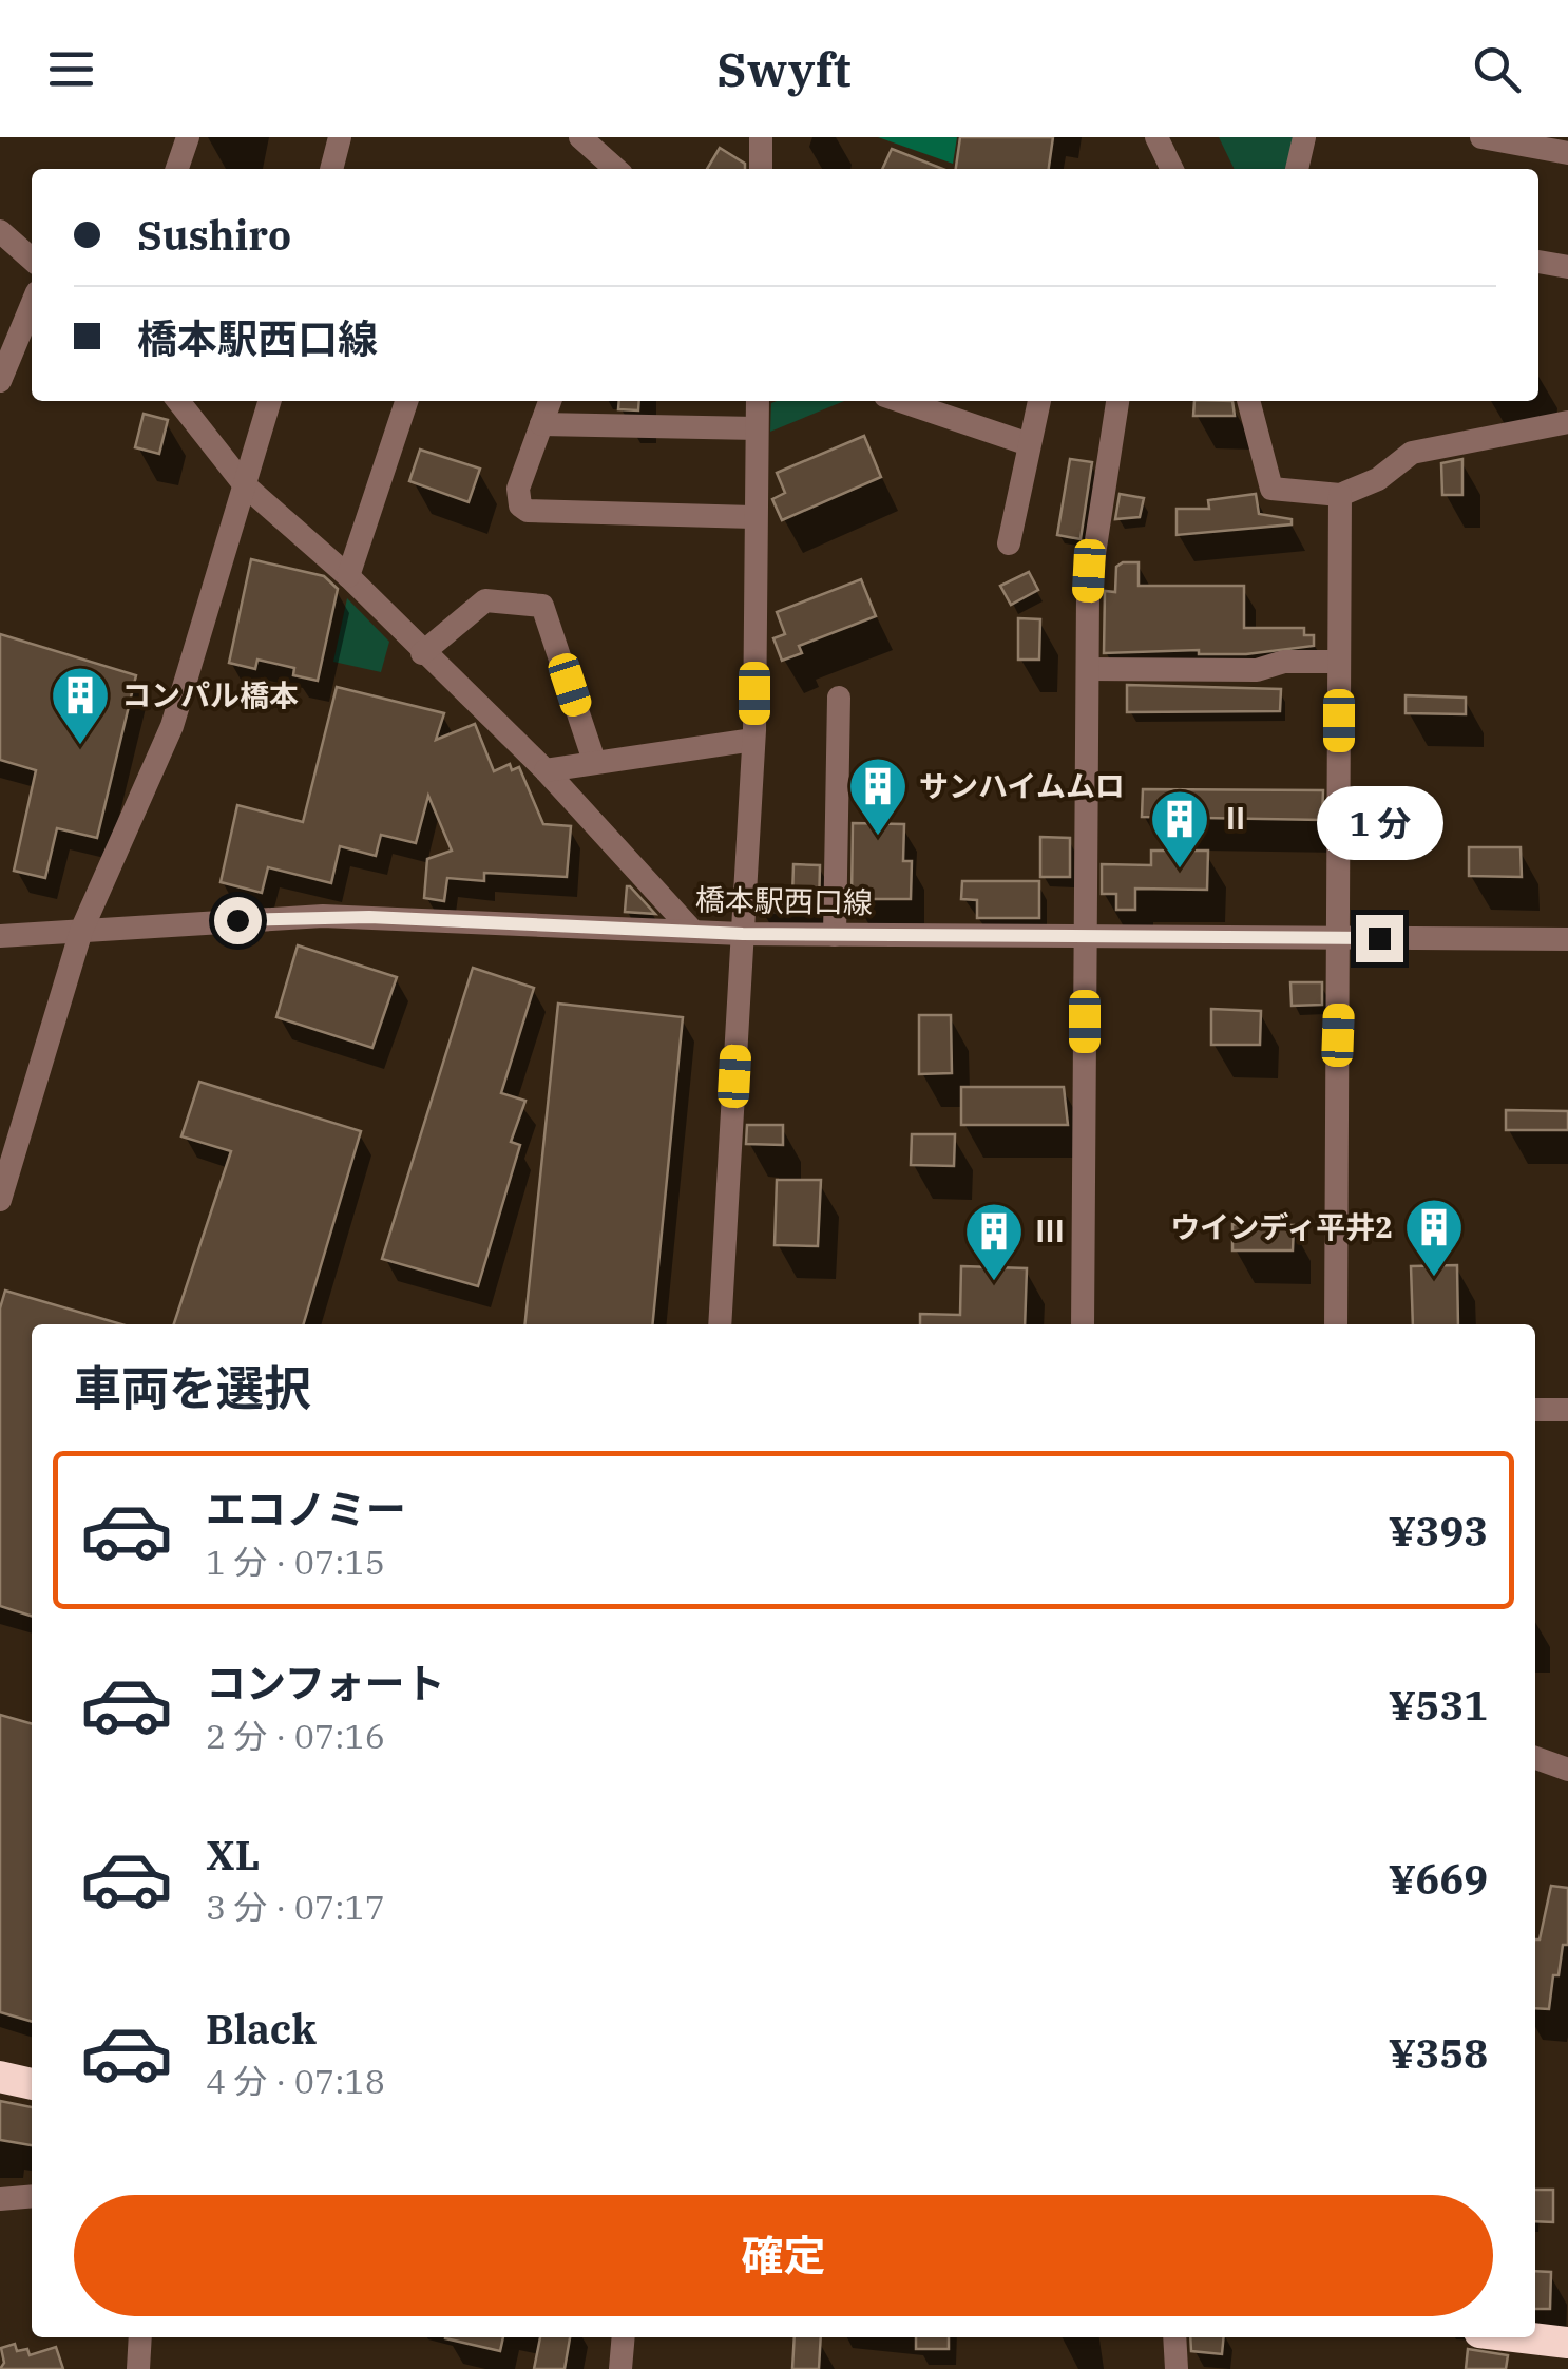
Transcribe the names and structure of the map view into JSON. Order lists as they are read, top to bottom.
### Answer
{
  "streets": {
    "street": ["橋本駅西口線"]
  },
  "places": {
    "building": [
      "コンパル橋本",
      "サンハイムムロ",
      "Ⅱ",
      "ウインディ平井2",
      "Ⅲ"
    ]
  },
  "page": {
    "header": "Swyft",
    "banner": ["Sushiro", "橋本駅西口線"],
    "bubble": "1 分",
    "heading": "車両を選択",
    "list": [
      {
        "name": "エコノミー",
        "note": "1 分 · 07:15",
        "value": "¥393"
      },
      {
        "name": "コンフォート",
        "note": "2 分 · 07:16",
        "value": "¥531"
      },
      {
        "name": "XL",
        "note": "3 分 · 07:17",
        "value": "¥669"
      },
      {
        "name": "Black",
        "note": "4 分 · 07:18",
        "value": "¥358"
      }
    ],
    "buttons": "確定"
  }
}
